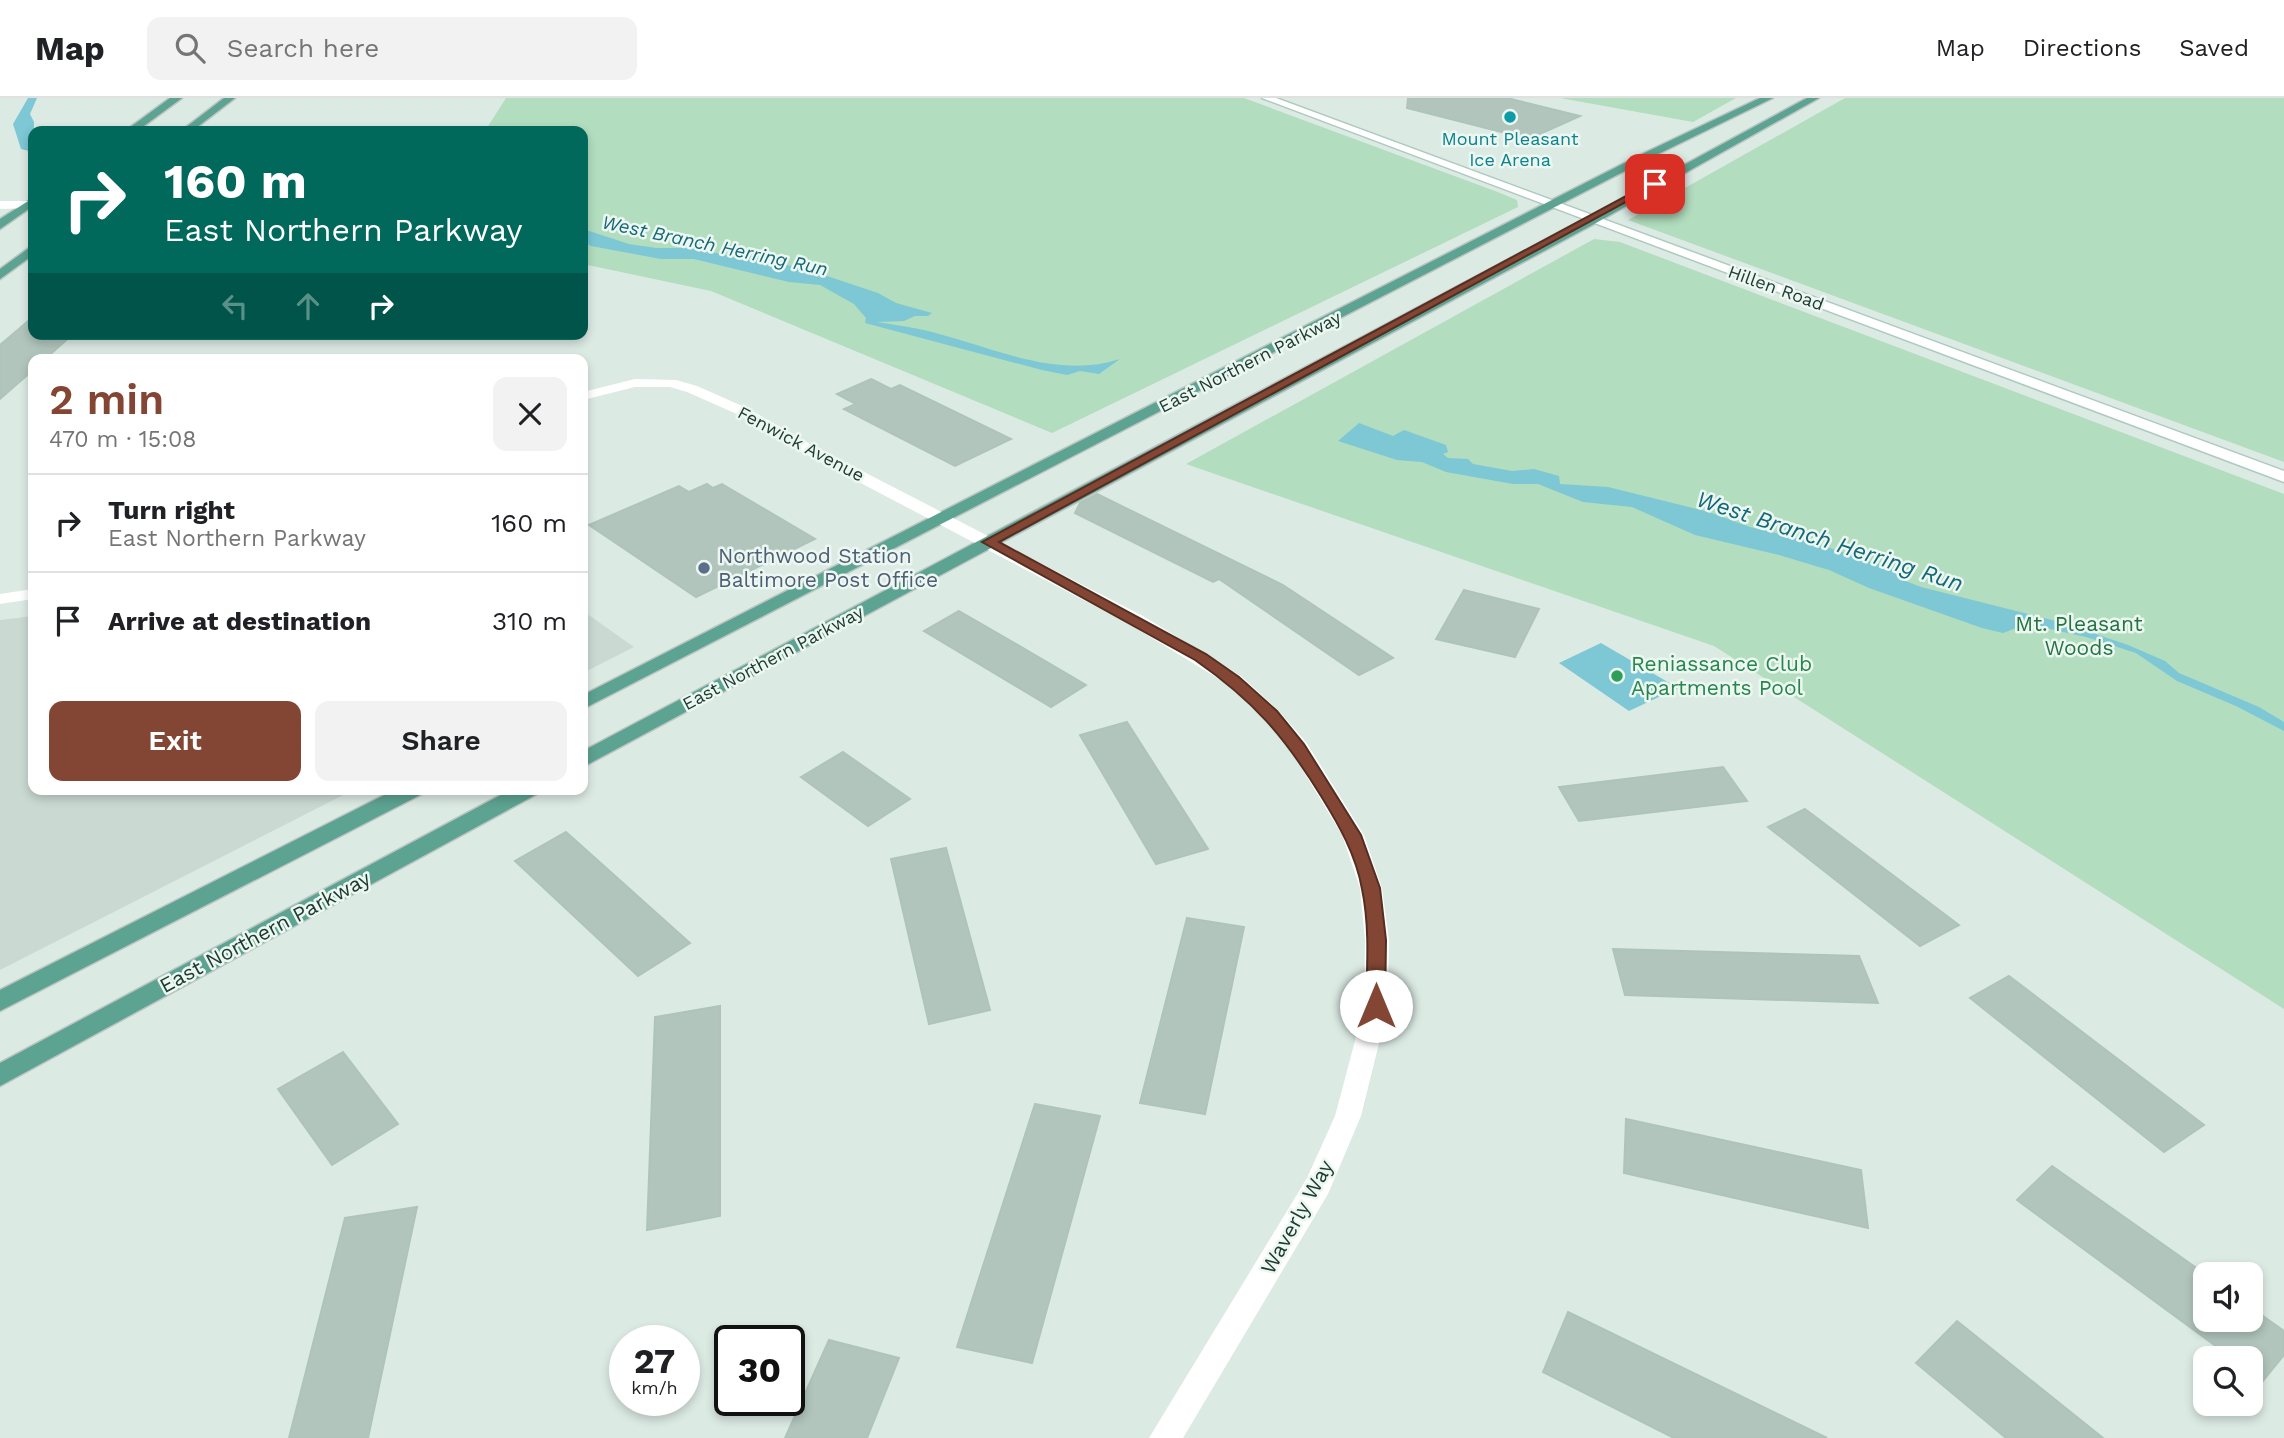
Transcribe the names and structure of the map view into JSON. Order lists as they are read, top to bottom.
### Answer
{
  "streets": {
    "main road": ["East Northern Parkway"],
    "street": ["Hillen Road", "Fenwick Avenue", "Waverly Way"]
  },
  "crossings": [
    ["Hillen Road", "East Northern Parkway"],
    ["East Northern Parkway", "Fenwick Avenue"],
    ["East Northern Parkway", "Waverly Way"],
    ["Fenwick Avenue", "Waverly Way"]
  ],
  "water": ["West Branch Herring Run"],
  "parks": ["Mt. Pleasant Woods"],
  "places": ["Mount Pleasant Ice Arena", "Northwood Station Baltimore Post Office", "Reniassance Club Apartments Pool"],
  "page": {
    "header": "Map",
    "search": "Search here",
    "nav": ["Map", "Directions", "Saved"],
    "turn": ["160 m", "East Northern Parkway"],
    "heading": ["2 min", "470 m · 15:08"],
    "list": [
      {
        "name": "Turn right",
        "note": "East Northern Parkway",
        "value": "160 m"
      },
      {
        "name": "Arrive at destination",
        "value": "310 m"
      }
    ],
    "buttons": ["Exit", "Share"],
    "speed": "27 km/h",
    "limit": "30"
  }
}
